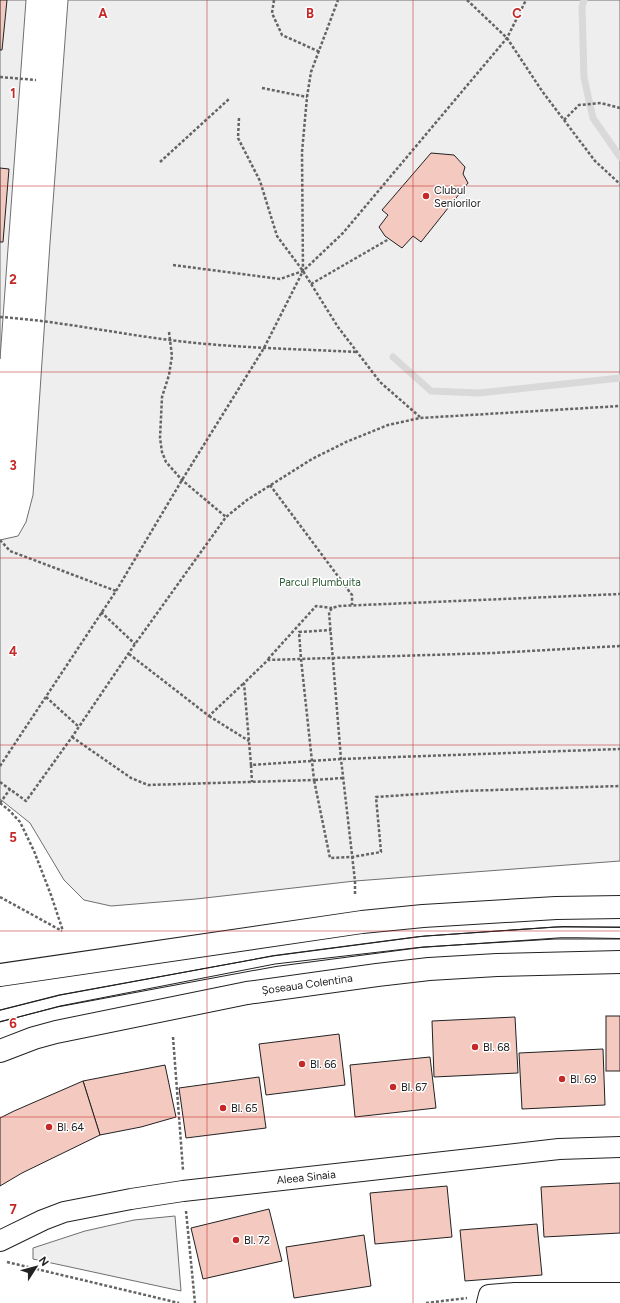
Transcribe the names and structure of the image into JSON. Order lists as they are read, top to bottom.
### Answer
{
  "streets": {
    "main road": ["Șoseaua Colentina"],
    "street": ["Aleea Sinaia"]
  },
  "parks": ["Parcul Plumbuita"],
  "places": [
    "Clubul Seniorilor",
    "Bl. 68",
    "Bl. 66",
    "Bl. 69",
    "Bl. 67",
    "Bl. 65",
    "Bl. 64",
    "Bl. 72"
  ],
  "north": "top right",
  "grid": {
    "columns": ["A", "B", "C"],
    "rows": [
      "1",
      "2",
      "3",
      "4",
      "5",
      "6",
      "7"
    ]
  }
}
